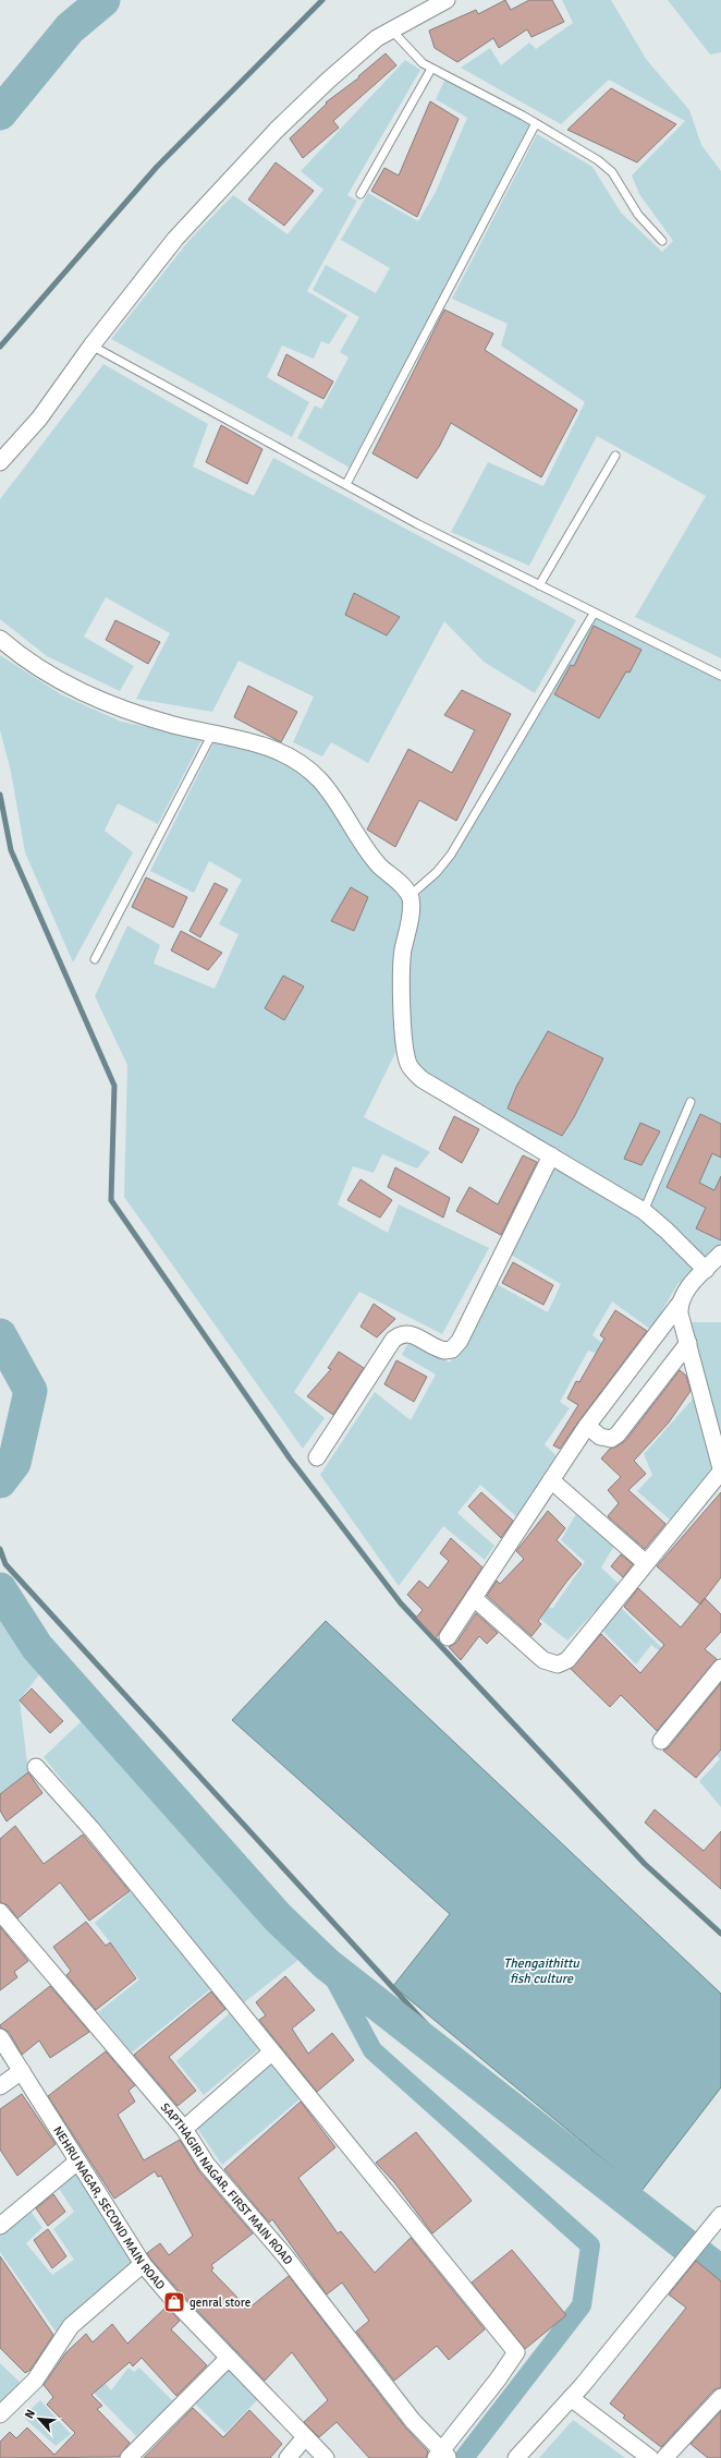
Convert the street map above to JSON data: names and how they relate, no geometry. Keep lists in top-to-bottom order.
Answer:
{
  "streets": {
    "street": ["SAPTHAGIRI NAGAR, FIRST MAIN ROAD", "NEHRU NAGAR, SECOND MAIN ROAD"]
  },
  "water": ["Thengaithittu fish culture"],
  "places": {
    "shop": ["genral store"]
  },
  "north": "top left"
}
